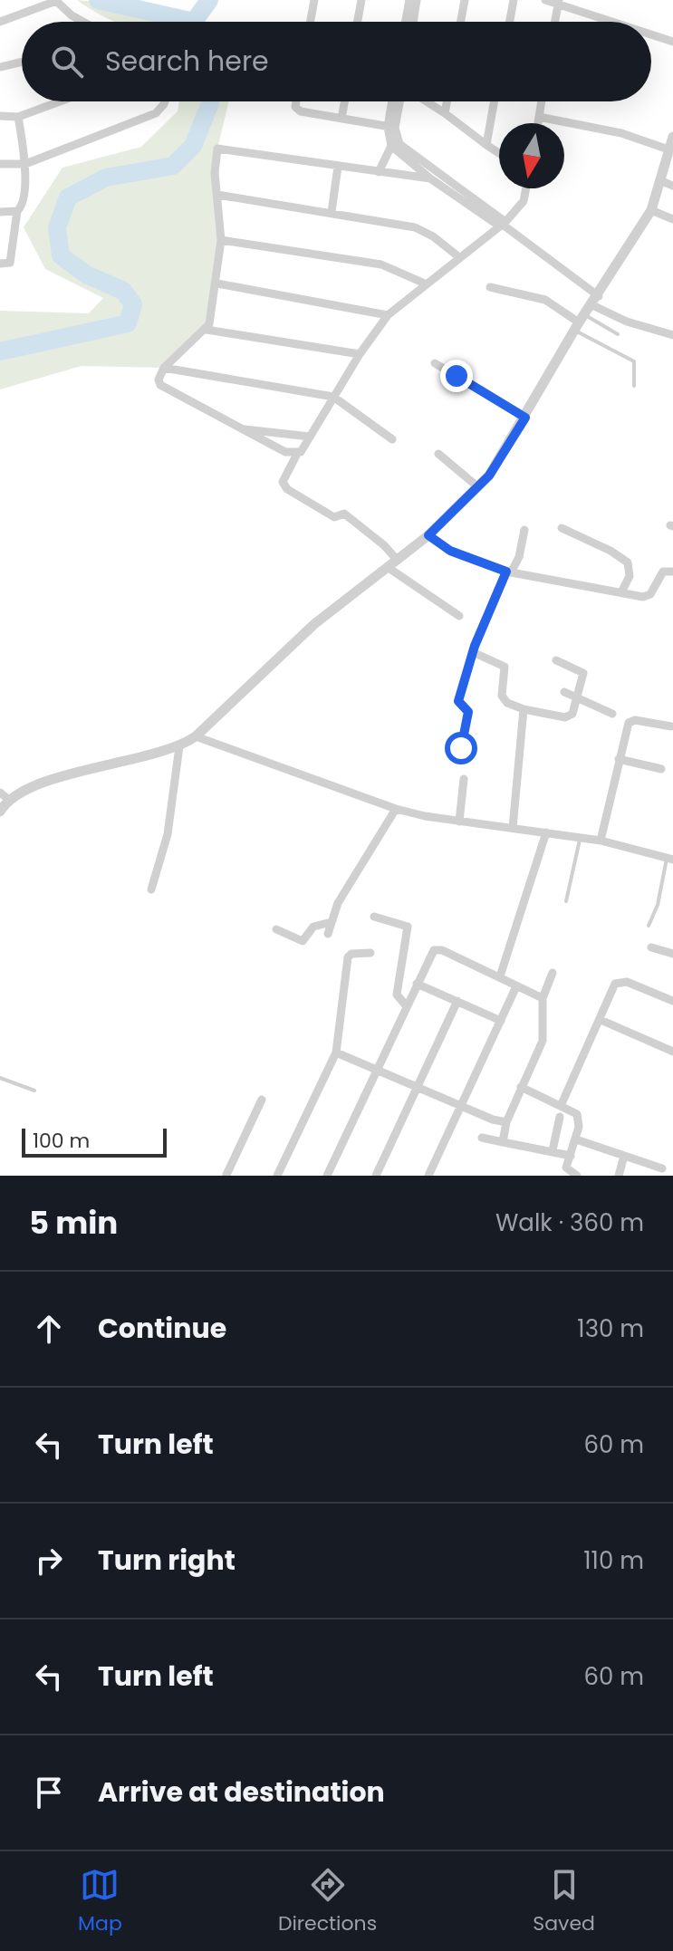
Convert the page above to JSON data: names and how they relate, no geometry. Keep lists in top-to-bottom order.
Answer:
{
  "scale_bar": "100 m",
  "north": "bottom",
  "page": {
    "search": "Search here",
    "scale": "100 m",
    "heading": ["5 min", "Walk · 360 m"],
    "list": [
      ["Continue", "130 m"],
      ["Turn left", "60 m"],
      ["Turn right", "110 m"],
      ["Turn left", "60 m"],
      "Arrive at destination"
    ],
    "nav": ["Map", "Directions", "Saved"]
  }
}
